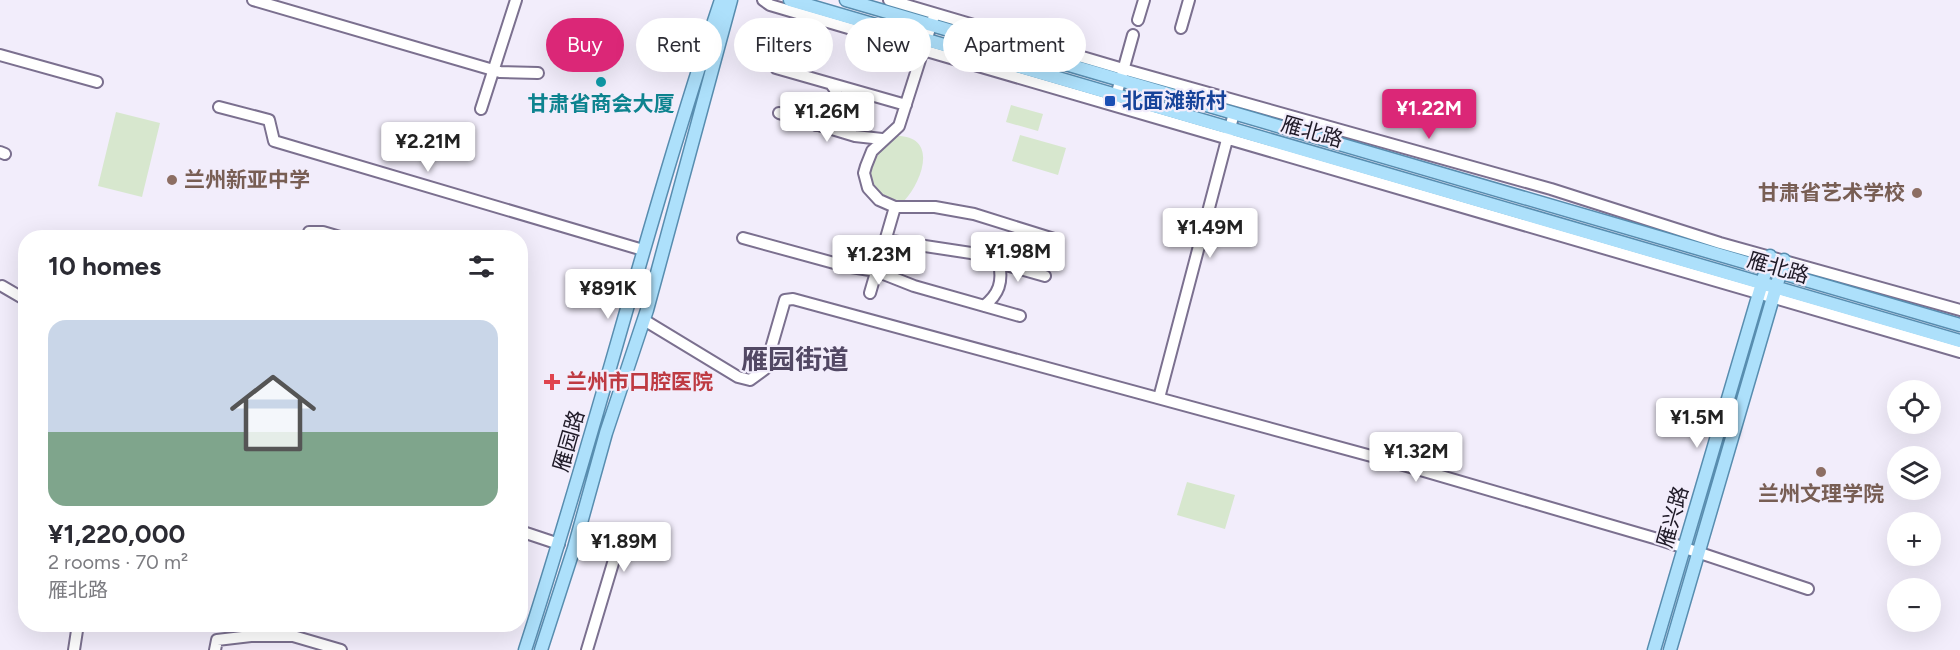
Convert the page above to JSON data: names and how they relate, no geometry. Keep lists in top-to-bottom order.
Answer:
{
  "streets": {
    "main road": ["雁北路", "雁园路", "雁兴路"]
  },
  "crossings": [
    ["雁北路", "雁兴路"]
  ],
  "districts": ["雁园街道"],
  "places": {
    "other": [
      "甘肃省商会大厦",
      "兰州新亚中学",
      "甘肃省艺术学校",
      "兰州文理学院"
    ],
    "transit": ["北面滩新村"],
    "health": ["兰州市口腔医院"]
  },
  "page": {
    "chip": [
      "Buy",
      "Rent",
      "Filters",
      "New",
      "Apartment"
    ],
    "price": [
      "¥1.22M",
      "¥1.26M",
      "¥2.21M",
      "¥1.49M",
      "¥1.98M",
      "¥1.23M",
      "¥891K",
      "¥1.5M",
      "¥1.32M",
      "¥1.89M"
    ],
    "heading": "10 homes",
    "list": [
      {
        "name": "¥1,220,000",
        "note": "2 rooms · 70 m² · 雁北路"
      }
    ],
    "map_buttons": ["+", "−"]
  }
}
